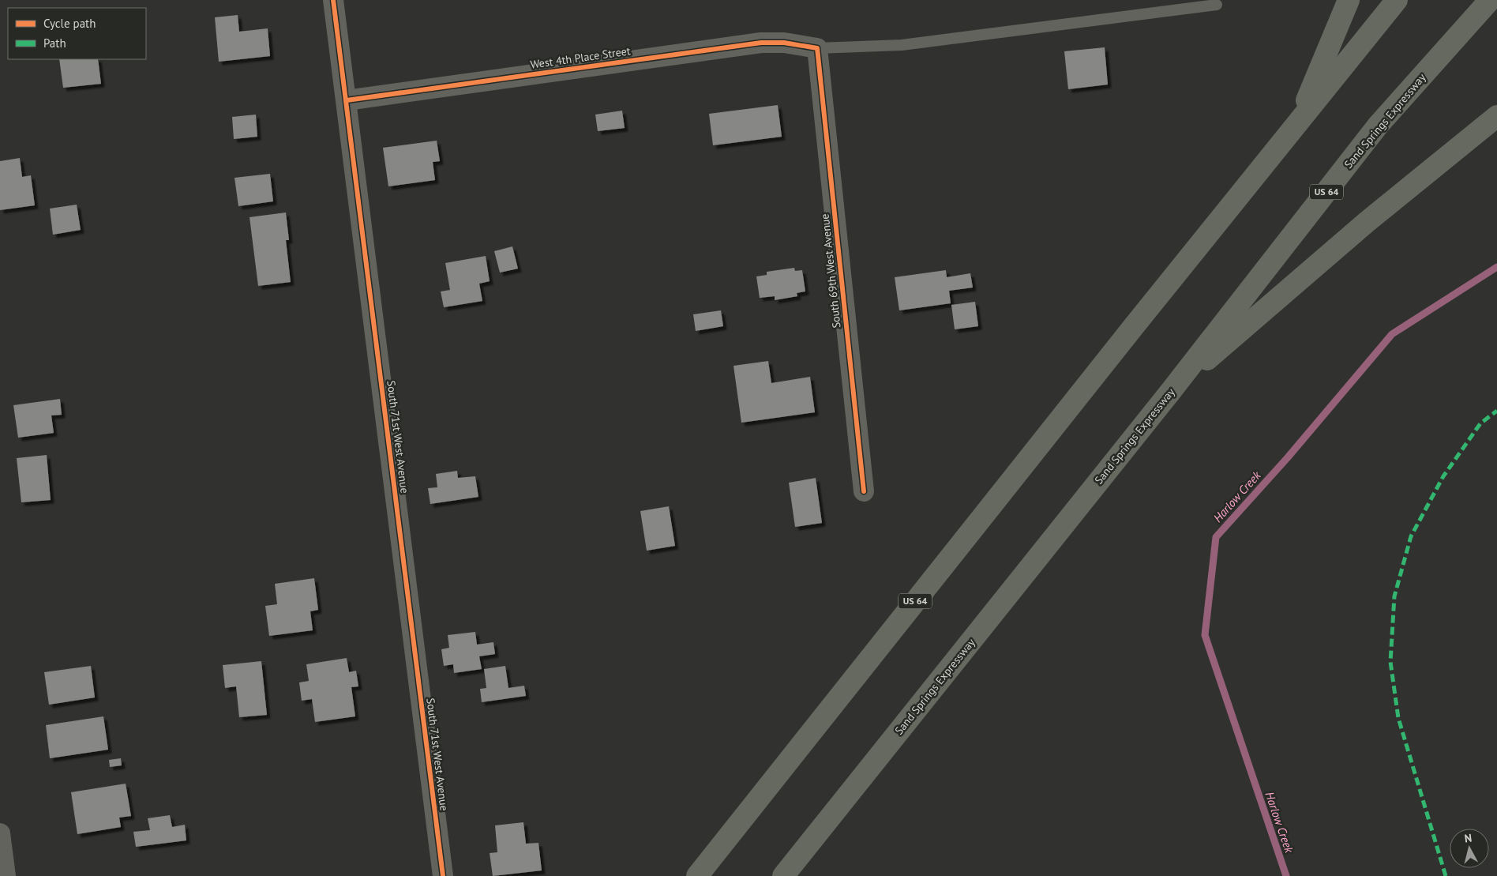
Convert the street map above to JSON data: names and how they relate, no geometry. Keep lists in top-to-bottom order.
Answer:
{
  "streets": {
    "highway": ["Sand Springs Expressway", "US 64"],
    "street": ["West 4th Place Street", "South 69th West Avenue", "South 71st West Avenue"]
  },
  "crossings": [
    ["West 4th Place Street", "South 69th West Avenue"],
    ["West 4th Place Street", "South 71st West Avenue"]
  ],
  "water": ["Harlow Creek"],
  "legend": ["Cycle path", "Path"],
  "north": "top"
}
